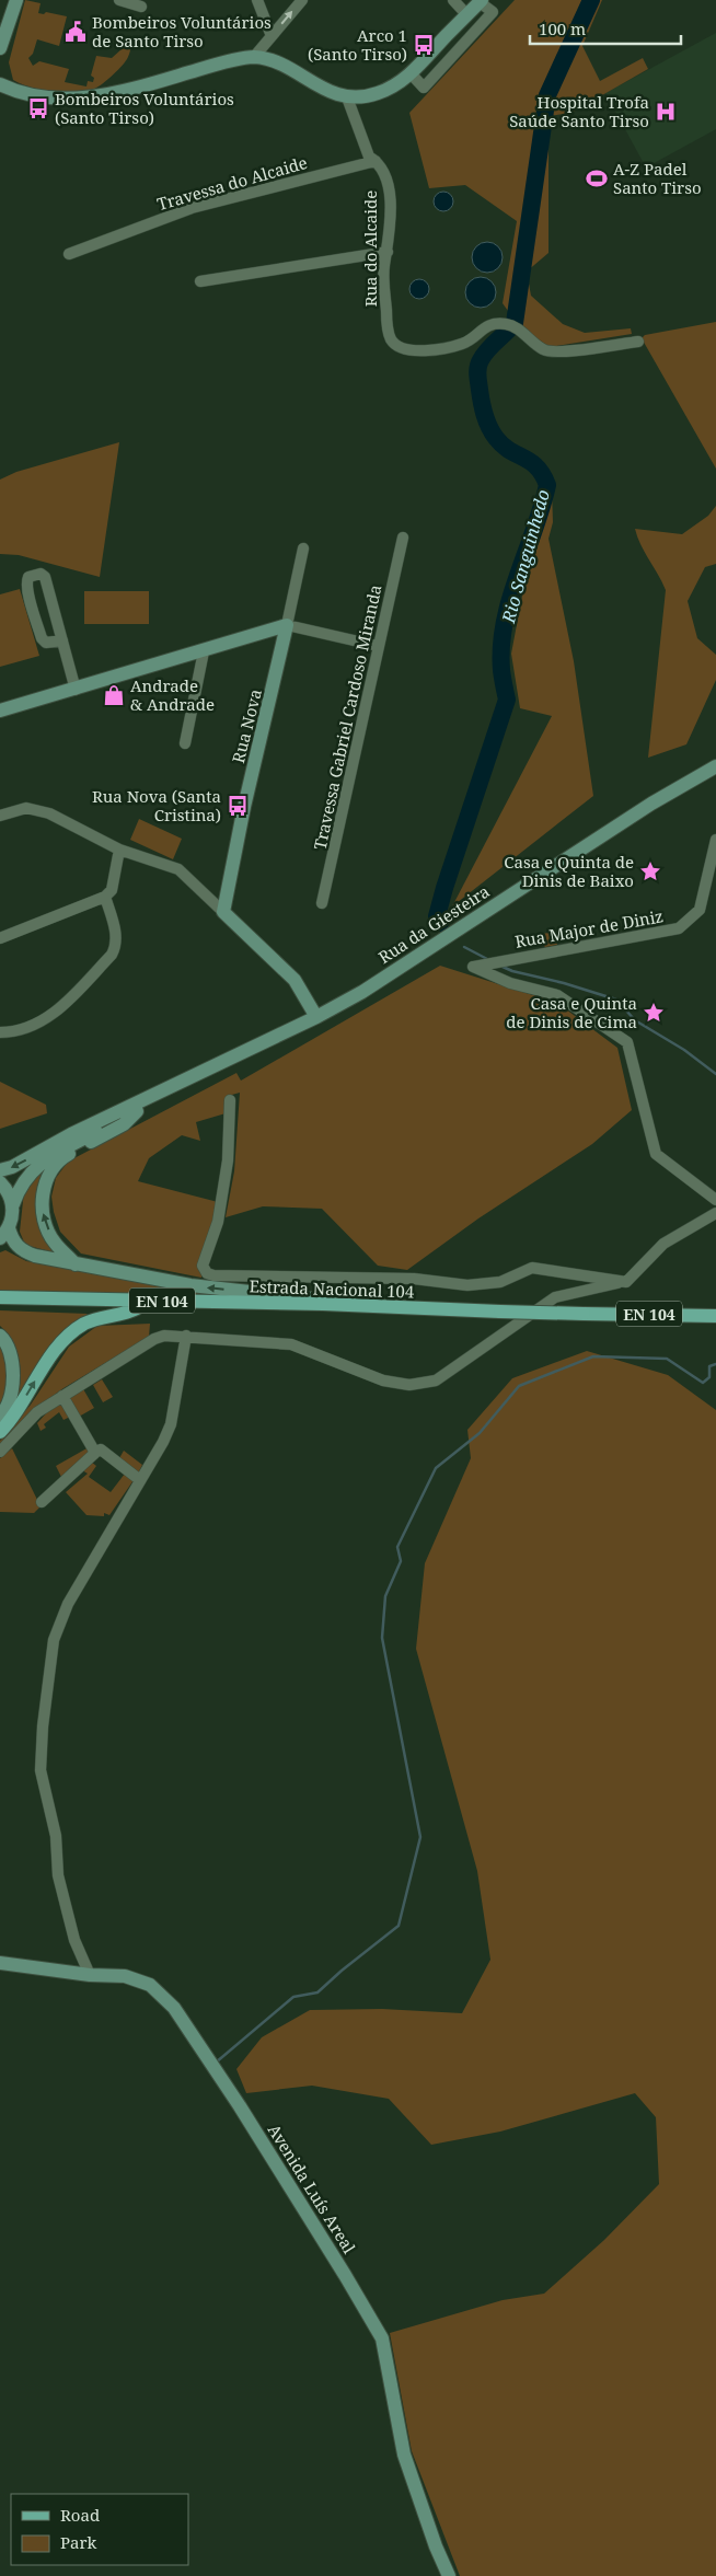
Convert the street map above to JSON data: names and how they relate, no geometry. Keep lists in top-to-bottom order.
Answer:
{
  "streets": {
    "main road": ["Estrada Nacional 104", "EN 104"],
    "street": [
      "Travessa do Alcaide",
      "Rua do Alcaide",
      "Travessa Gabriel Cardoso Miranda",
      "Rua Nova",
      "Rua da Giesteira",
      "Rua Major de Diniz",
      "Avenida Luís Areal"
    ]
  },
  "crossings": [
    ["Travessa do Alcaide", "Rua do Alcaide"],
    ["Estrada Nacional 104", "EN 104"]
  ],
  "water": ["Rio Sanguinhedo"],
  "places": {
    "public building": ["Bombeiros Voluntários de Santo Tirso"],
    "bus stop": ["Arco 1 (Santo Tirso)", "Bombeiros Voluntários (Santo Tirso)", "Rua Nova (Santa Cristina)"],
    "hospital": ["Hospital Trofa Saúde Santo Tirso"],
    "sports": ["A-Z Padel Santo Tirso"],
    "shop": ["Andrade & Andrade"],
    "place": ["Casa e Quinta de Dinis de Baixo", "Casa e Quinta de Dinis de Cima"]
  },
  "legend": ["Road", "Park"],
  "scale_bar": "100 m"
}
